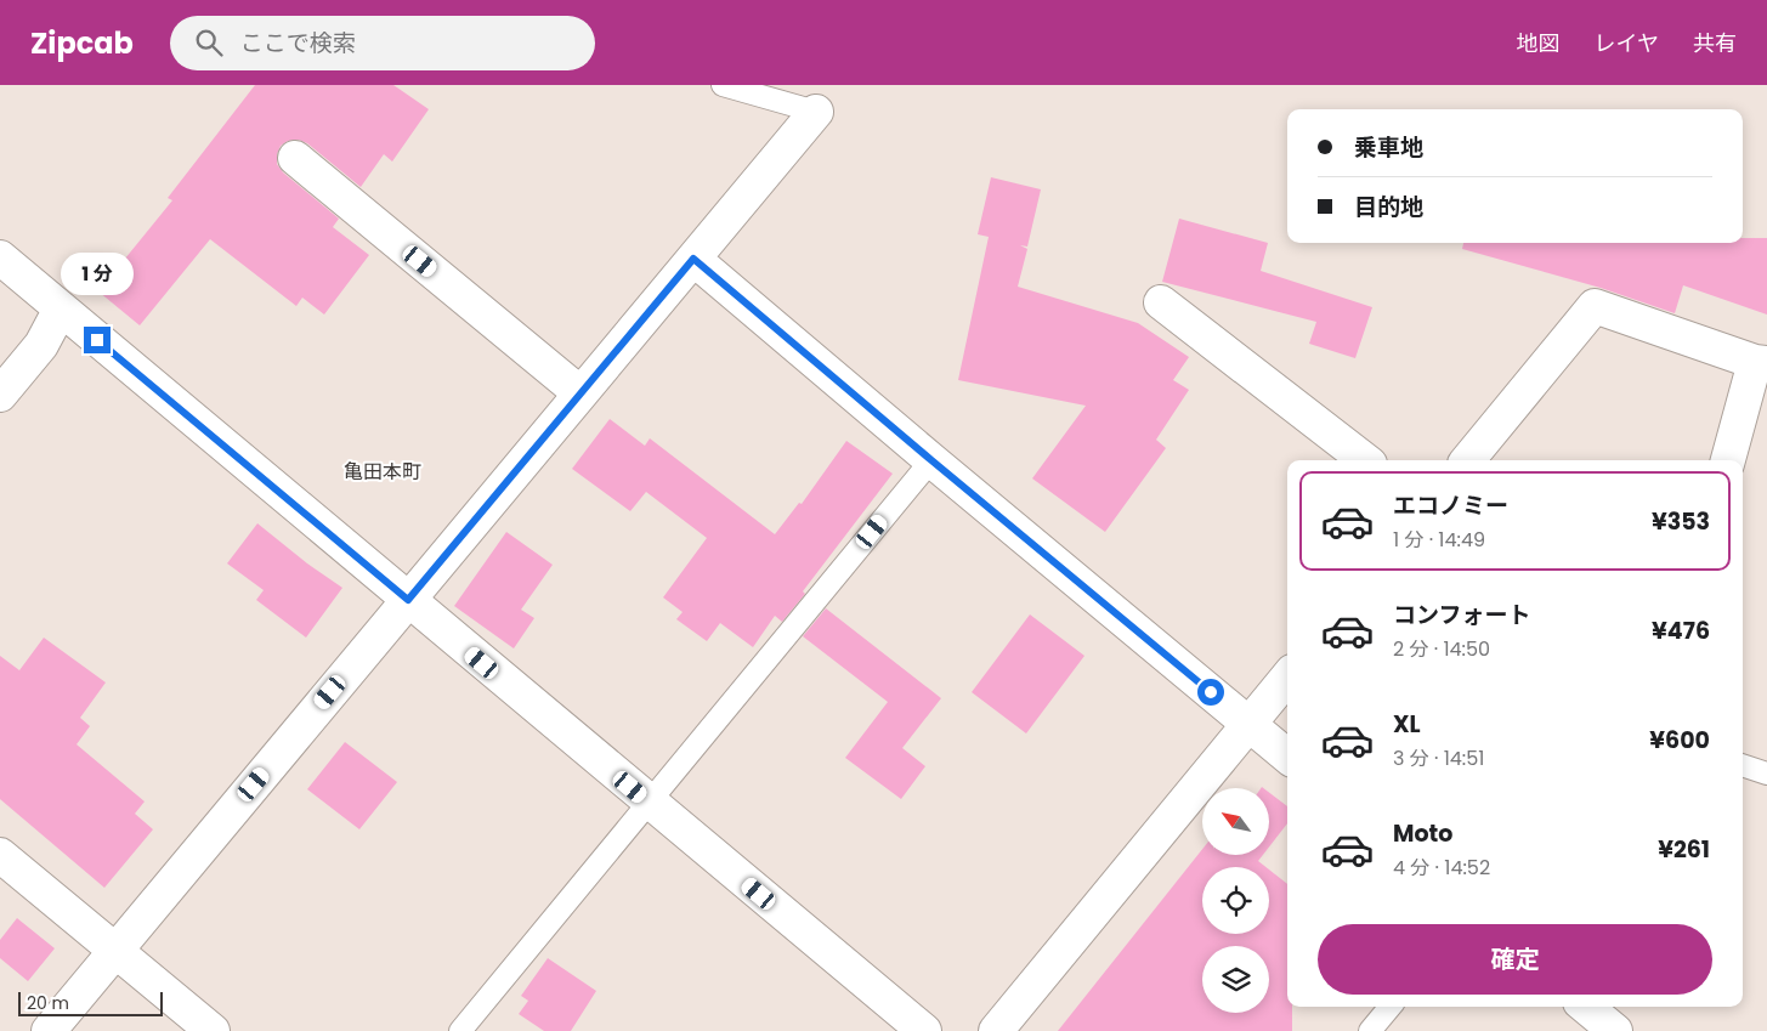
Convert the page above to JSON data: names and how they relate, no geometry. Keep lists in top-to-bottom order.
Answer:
{
  "districts": ["亀田本町"],
  "scale_bar": "20 m",
  "north": "top left",
  "page": {
    "header": "Zipcab",
    "search": "ここで検索",
    "nav": ["地図", "レイヤ", "共有"],
    "banner": ["乗車地", "目的地"],
    "bubble": "1 分",
    "list": [
      {
        "name": "エコノミー",
        "note": "1 分 · 14:49",
        "value": "¥353"
      },
      {
        "name": "コンフォート",
        "note": "2 分 · 14:50",
        "value": "¥476"
      },
      {
        "name": "XL",
        "note": "3 分 · 14:51",
        "value": "¥600"
      },
      {
        "name": "Moto",
        "note": "4 分 · 14:52",
        "value": "¥261"
      }
    ],
    "buttons": "確定",
    "scale": "20 m"
  }
}
